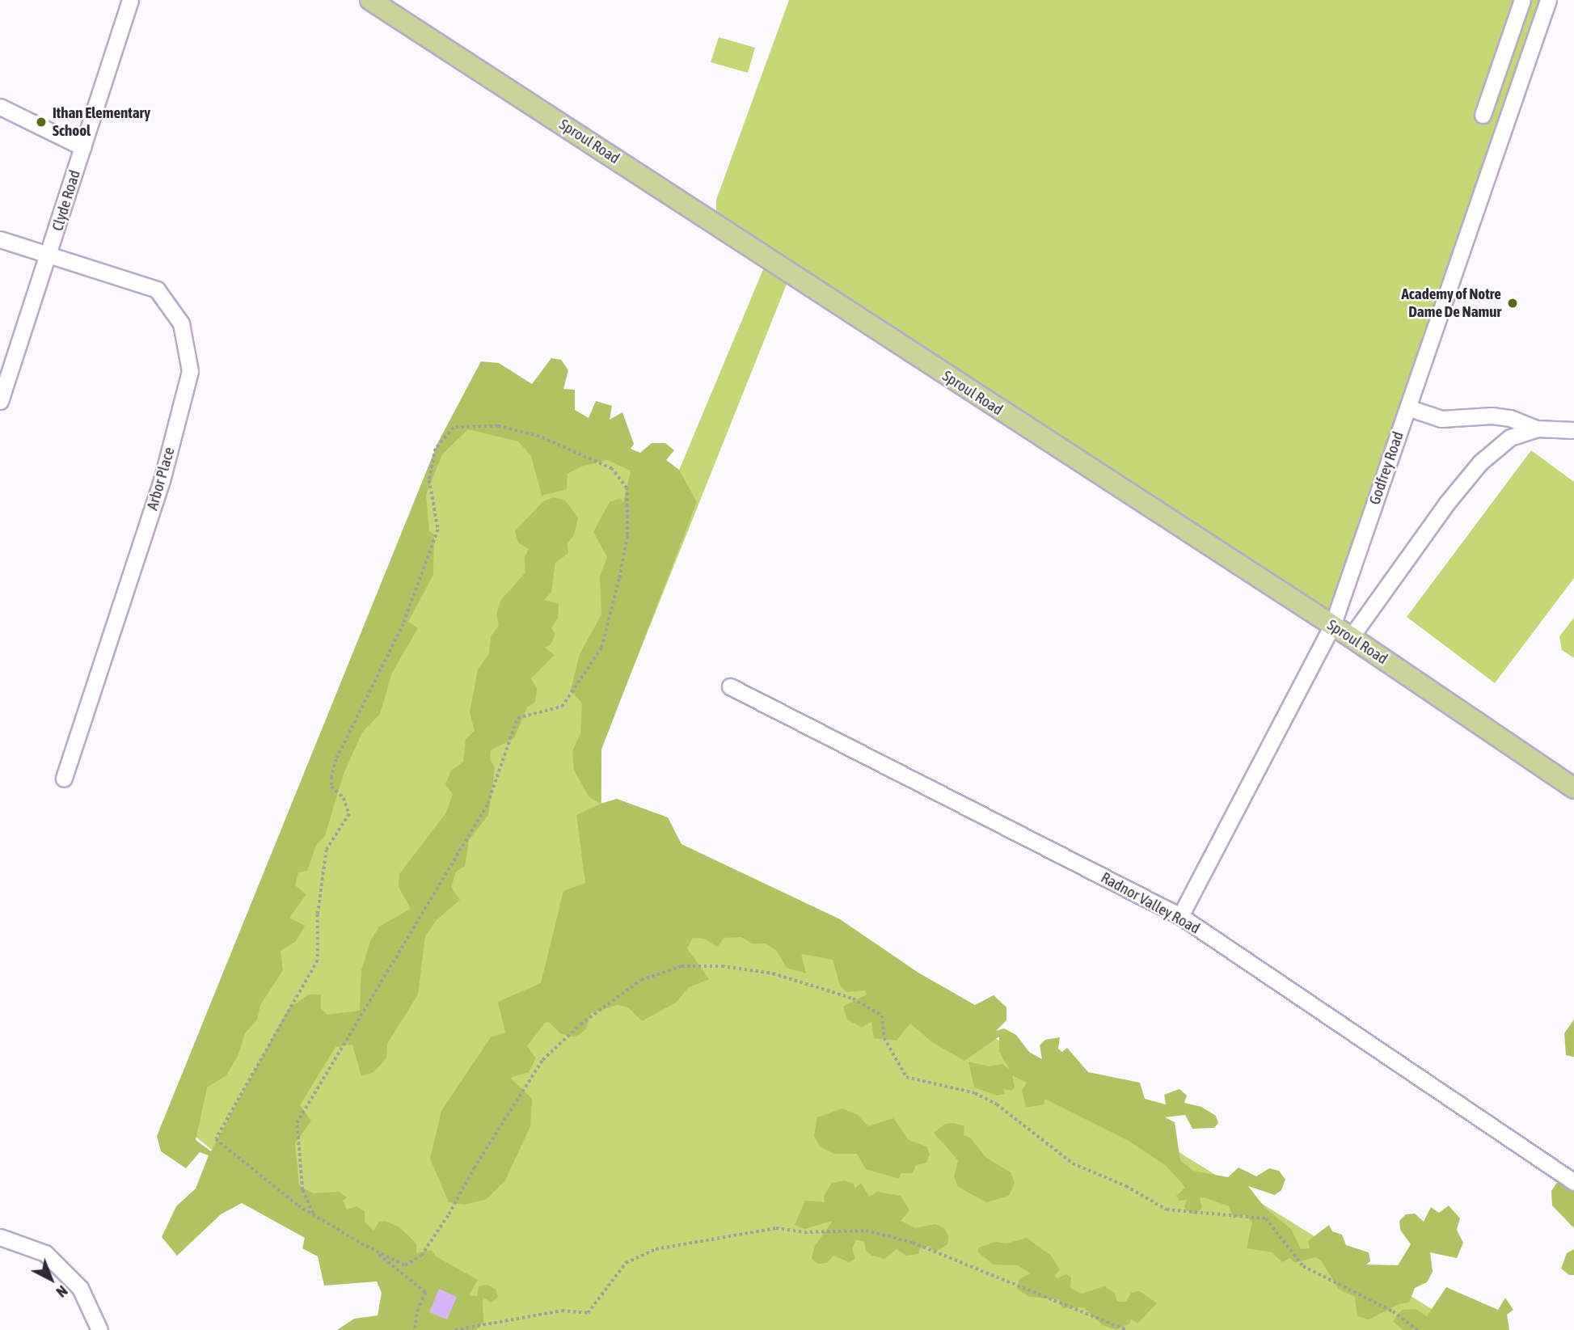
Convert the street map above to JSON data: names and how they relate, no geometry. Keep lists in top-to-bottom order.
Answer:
{
  "streets": {
    "main road": ["Sproul Road"],
    "street": [
      "Clyde Road",
      "Godfrey Road",
      "Arbor Place",
      "Radnor Valley Road"
    ]
  },
  "crossings": [
    ["Sproul Road", "Godfrey Road"],
    ["Clyde Road", "Arbor Place"],
    ["Godfrey Road", "Radnor Valley Road"]
  ],
  "places": ["Ithan Elementary School", "Academy of Notre Dame De Namur"],
  "north": "bottom right"
}
